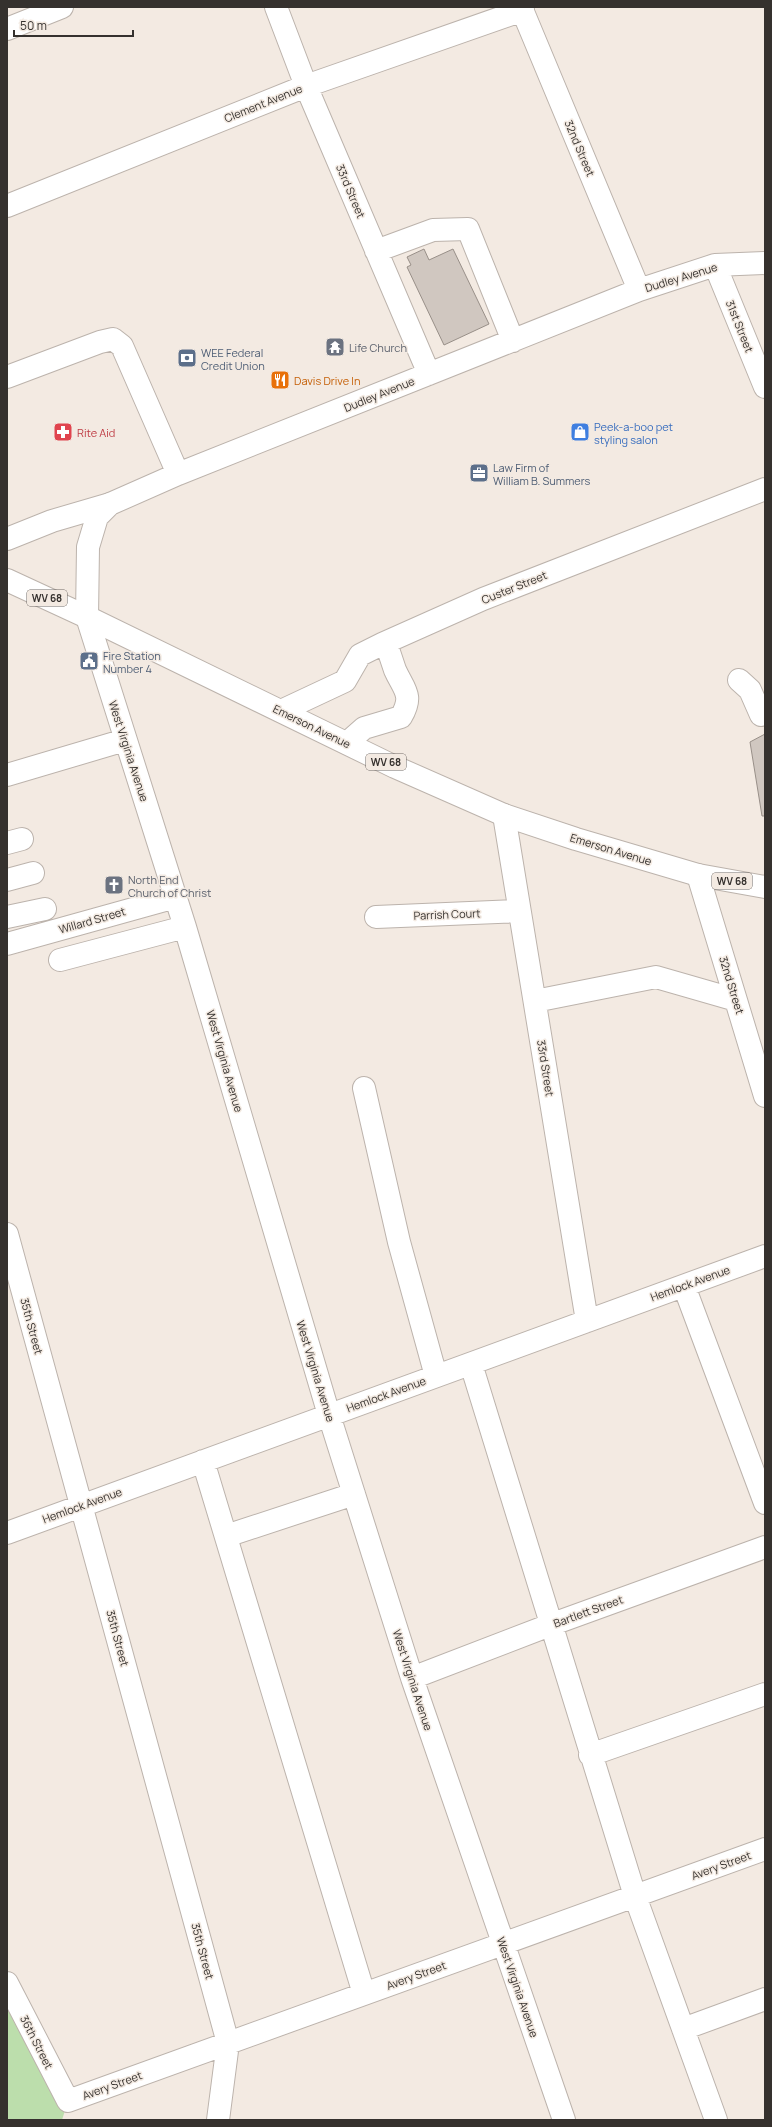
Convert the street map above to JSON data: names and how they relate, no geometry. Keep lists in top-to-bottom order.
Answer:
{
  "streets": {
    "street": [
      "Clement Avenue",
      "32nd Street",
      "33rd Street",
      "Dudley Avenue",
      "31st Street",
      "Custer Street",
      "WV 68",
      "Emerson Avenue",
      "West Virginia Avenue",
      "Parrish Court",
      "Willard Street",
      "Hemlock Avenue",
      "35th Street",
      "Bartlett Street",
      "Avery Street",
      "36th Street"
    ]
  },
  "crossings": [
    ["Clement Avenue", "32nd Street"],
    ["Clement Avenue", "33rd Street"],
    ["32nd Street", "Dudley Avenue"],
    ["32nd Street", "Emerson Avenue"],
    ["33rd Street", "Dudley Avenue"],
    ["33rd Street", "Emerson Avenue"],
    ["33rd Street", "Parrish Court"],
    ["33rd Street", "Hemlock Avenue"],
    ["Dudley Avenue", "31st Street"],
    ["Dudley Avenue", "Emerson Avenue"],
    ["Dudley Avenue", "West Virginia Avenue"],
    ["Custer Street", "Emerson Avenue"],
    ["Emerson Avenue", "West Virginia Avenue"],
    ["West Virginia Avenue", "Willard Street"],
    ["West Virginia Avenue", "Hemlock Avenue"],
    ["West Virginia Avenue", "Bartlett Street"],
    ["West Virginia Avenue", "Avery Street"],
    ["Hemlock Avenue", "35th Street"],
    ["35th Street", "Avery Street"],
    ["Avery Street", "36th Street"]
  ],
  "places": {
    "temple": ["Life Church"],
    "bank": ["WEE Federal Credit Union"],
    "restaurant": ["Davis Drive In"],
    "pharmacy": ["Rite Aid"],
    "shop": ["Peek-a-boo pet styling salon"],
    "office": ["Law Firm of William B. Summers"],
    "public building": ["Fire Station Number 4"],
    "church": ["North End Church of Christ"]
  },
  "scale_bar": "50 m"
}
